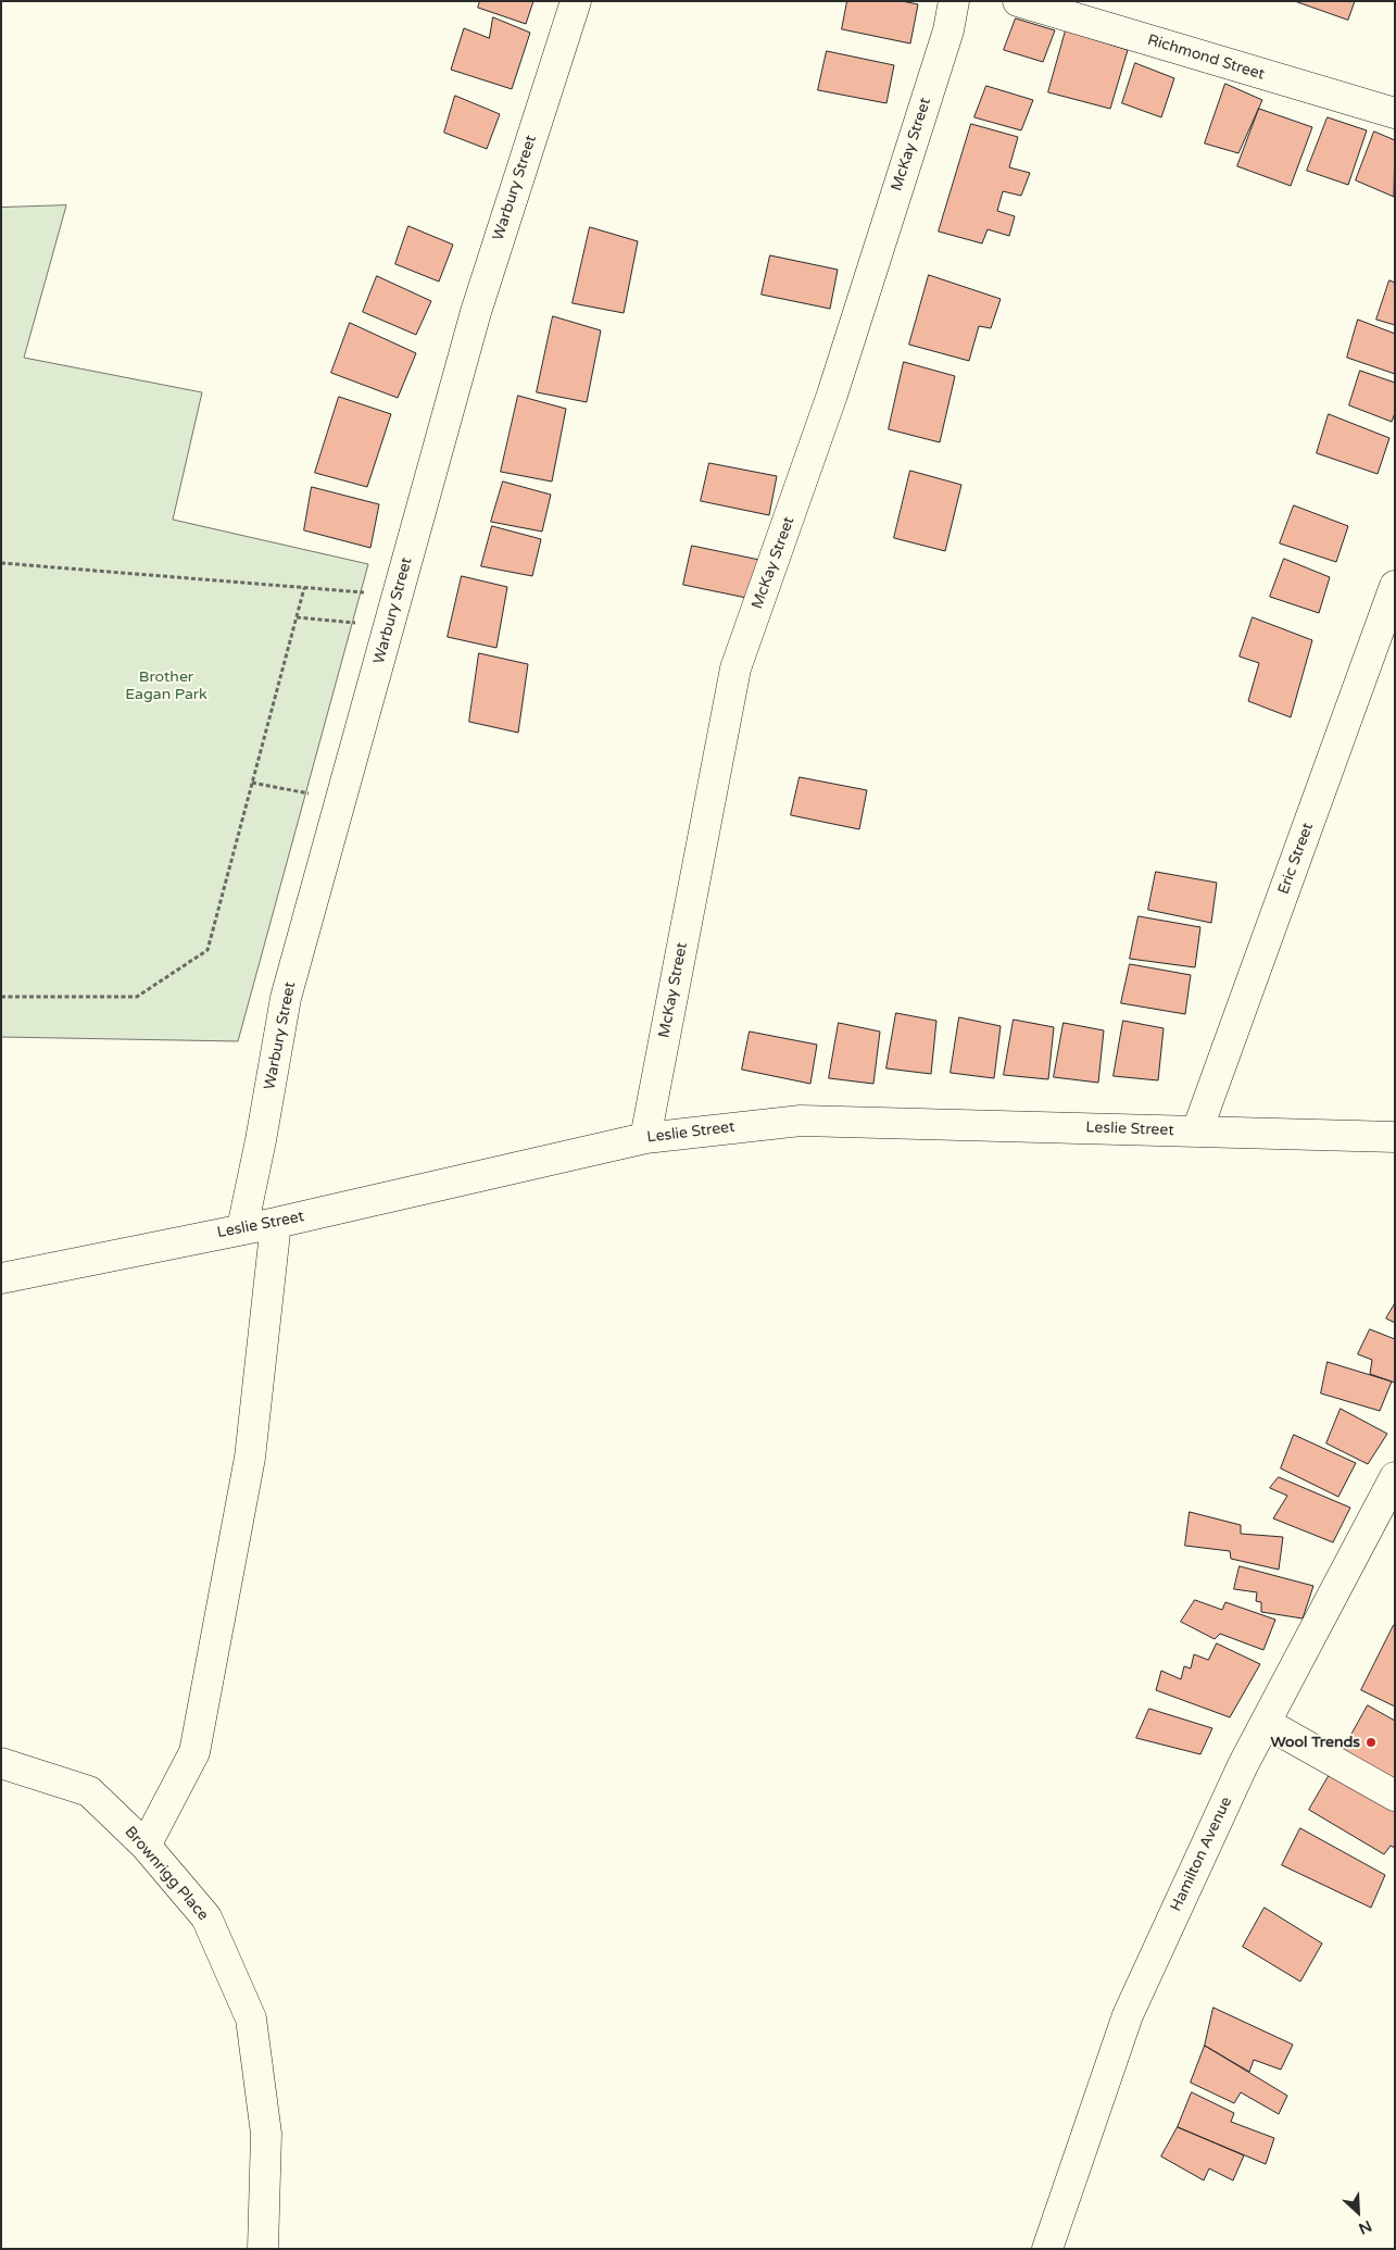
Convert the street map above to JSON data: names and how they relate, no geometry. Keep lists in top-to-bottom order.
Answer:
{
  "streets": {
    "street": [
      "Richmond Street",
      "McKay Street",
      "Warbury Street",
      "Eric Street",
      "Leslie Street",
      "Hamilton Avenue",
      "Brownrigg Place"
    ]
  },
  "crossings": [
    ["McKay Street", "Leslie Street"],
    ["Warbury Street", "Leslie Street"],
    ["Eric Street", "Leslie Street"]
  ],
  "parks": ["Brother Eagan Park"],
  "places": ["Wool Trends"],
  "north": "bottom right"
}
